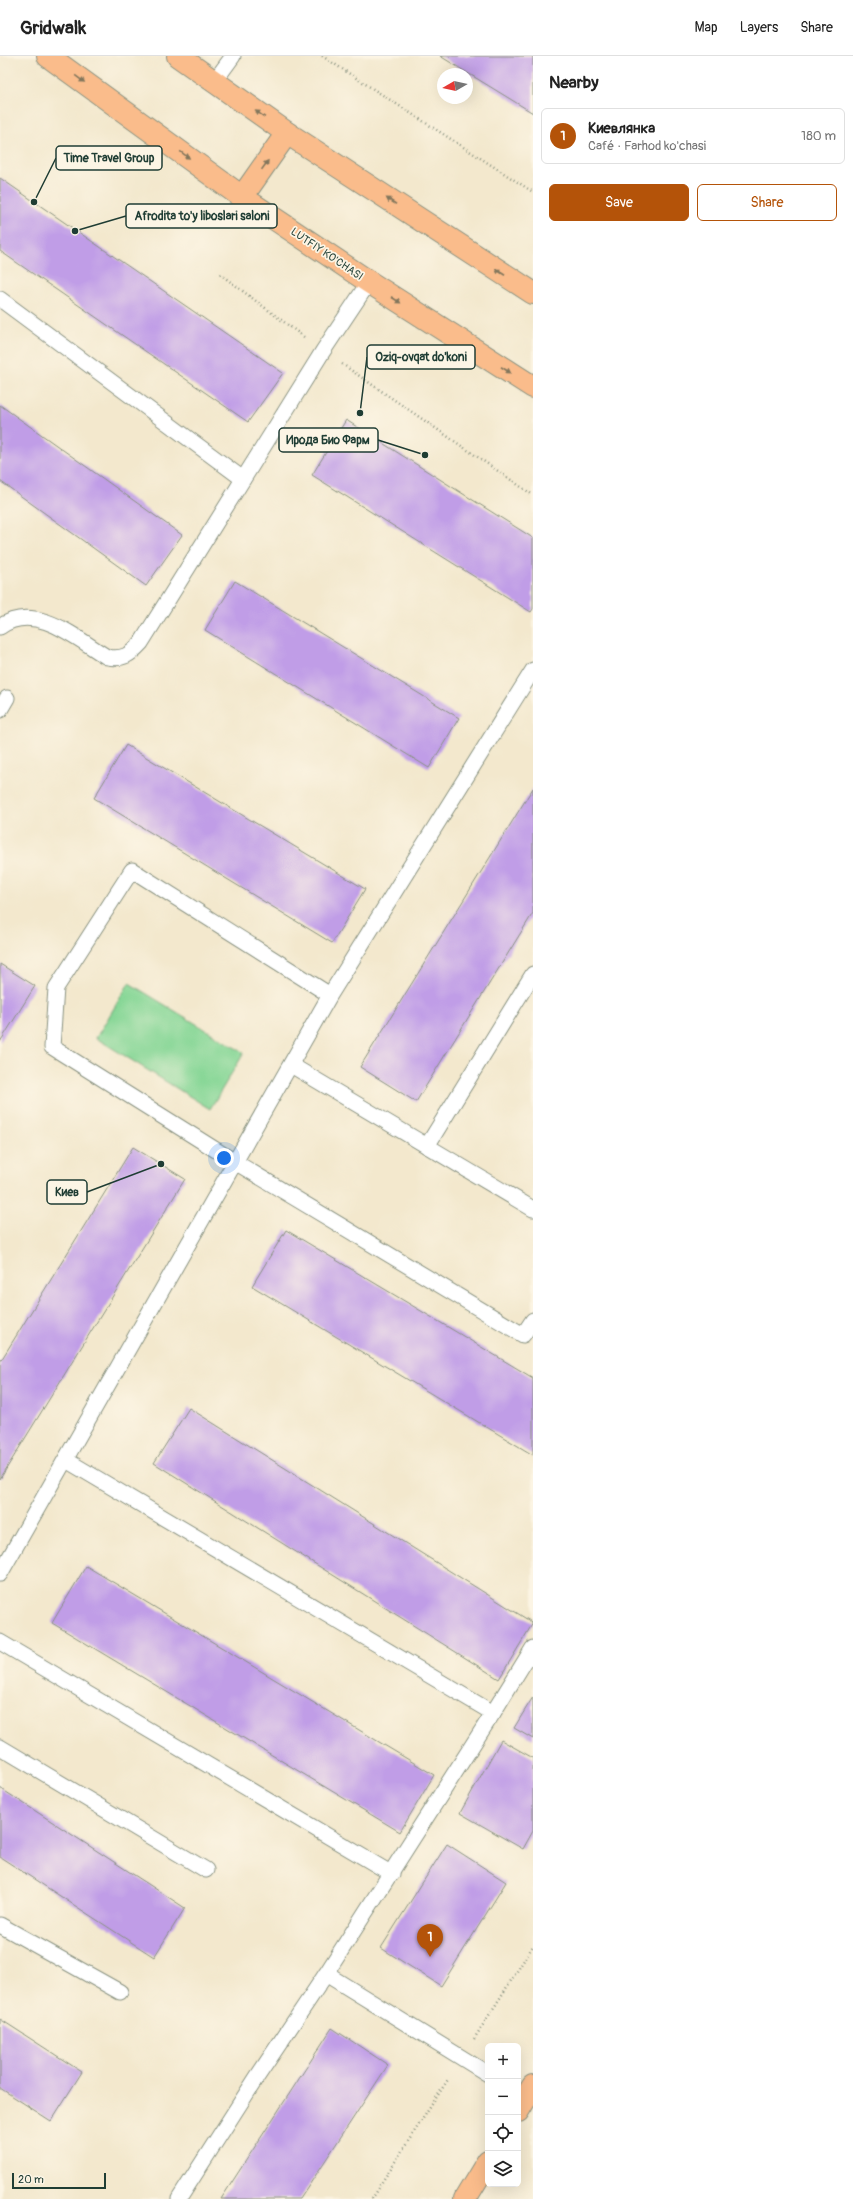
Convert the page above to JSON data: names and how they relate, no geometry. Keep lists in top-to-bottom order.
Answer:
{
  "streets": {
    "main road": ["LUTFIY KO'CHASI"]
  },
  "places": [
    "Time Travel Group",
    "Afrodita to'y liboslari saloni",
    "Oziq-ovqat do'koni",
    "Ирода Био Фарм",
    "Киев"
  ],
  "scale_bar": "20 m",
  "north": "left",
  "page": {
    "header": "Gridwalk",
    "nav": ["Map", "Layers", "Share"],
    "heading": "Nearby",
    "list": [
      {
        "mark": "1",
        "name": "Киевлянка",
        "note": "Café · Farhod ko'chasi",
        "value": "180 m"
      }
    ],
    "buttons": ["Save", "Share"],
    "pins": "1",
    "map_buttons": ["+", "−"],
    "scale": "20 m"
  }
}
